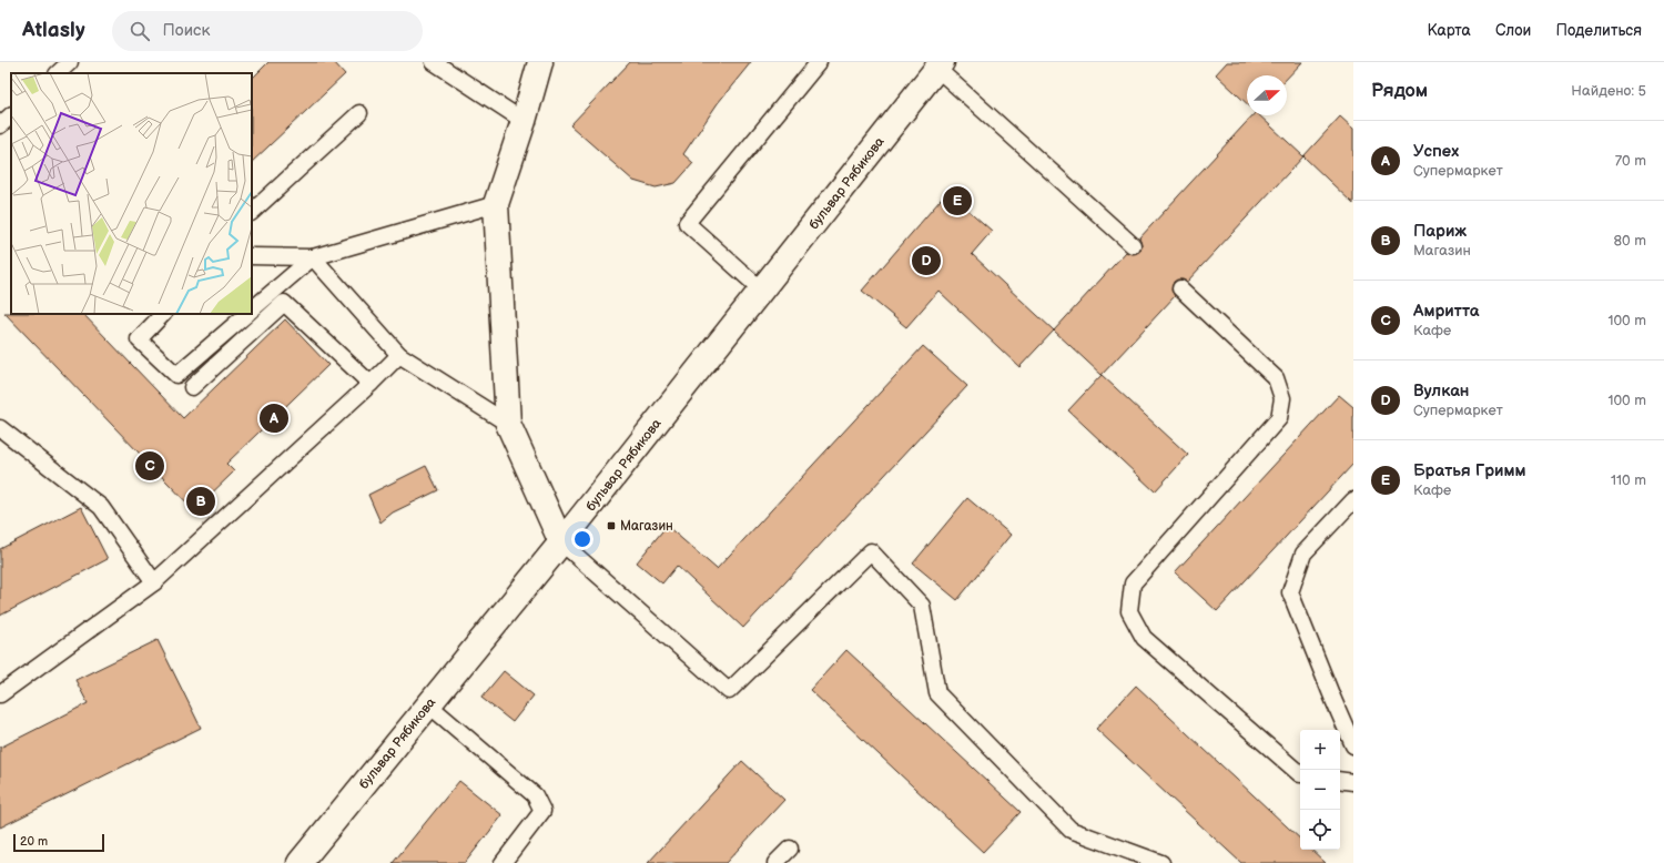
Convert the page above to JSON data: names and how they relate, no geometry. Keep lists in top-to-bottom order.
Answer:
{
  "streets": {
    "street": ["бульвар Рябикова"]
  },
  "places": {
    "transit": ["Магазин"]
  },
  "scale_bar": "20 m",
  "north": "right",
  "page": {
    "header": "Atlasly",
    "search": "Поиск",
    "nav": ["Карта", "Слои", "Поделиться"],
    "heading": ["Рядом", "Найдено: 5"],
    "list": [
      {
        "mark": "A",
        "name": "Успех",
        "note": "Супермаркет",
        "value": "70 m"
      },
      {
        "mark": "B",
        "name": "Париж",
        "note": "Магазин",
        "value": "80 m"
      },
      {
        "mark": "C",
        "name": "Амритта",
        "note": "Кафе",
        "value": "100 m"
      },
      {
        "mark": "D",
        "name": "Вулкан",
        "note": "Супермаркет",
        "value": "100 m"
      },
      {
        "mark": "E",
        "name": "Братья Гримм",
        "note": "Кафе",
        "value": "110 m"
      }
    ],
    "pins": [
      "E",
      "D",
      "A",
      "C",
      "B"
    ],
    "map_buttons": ["+", "−"],
    "scale": "20 m"
  }
}
